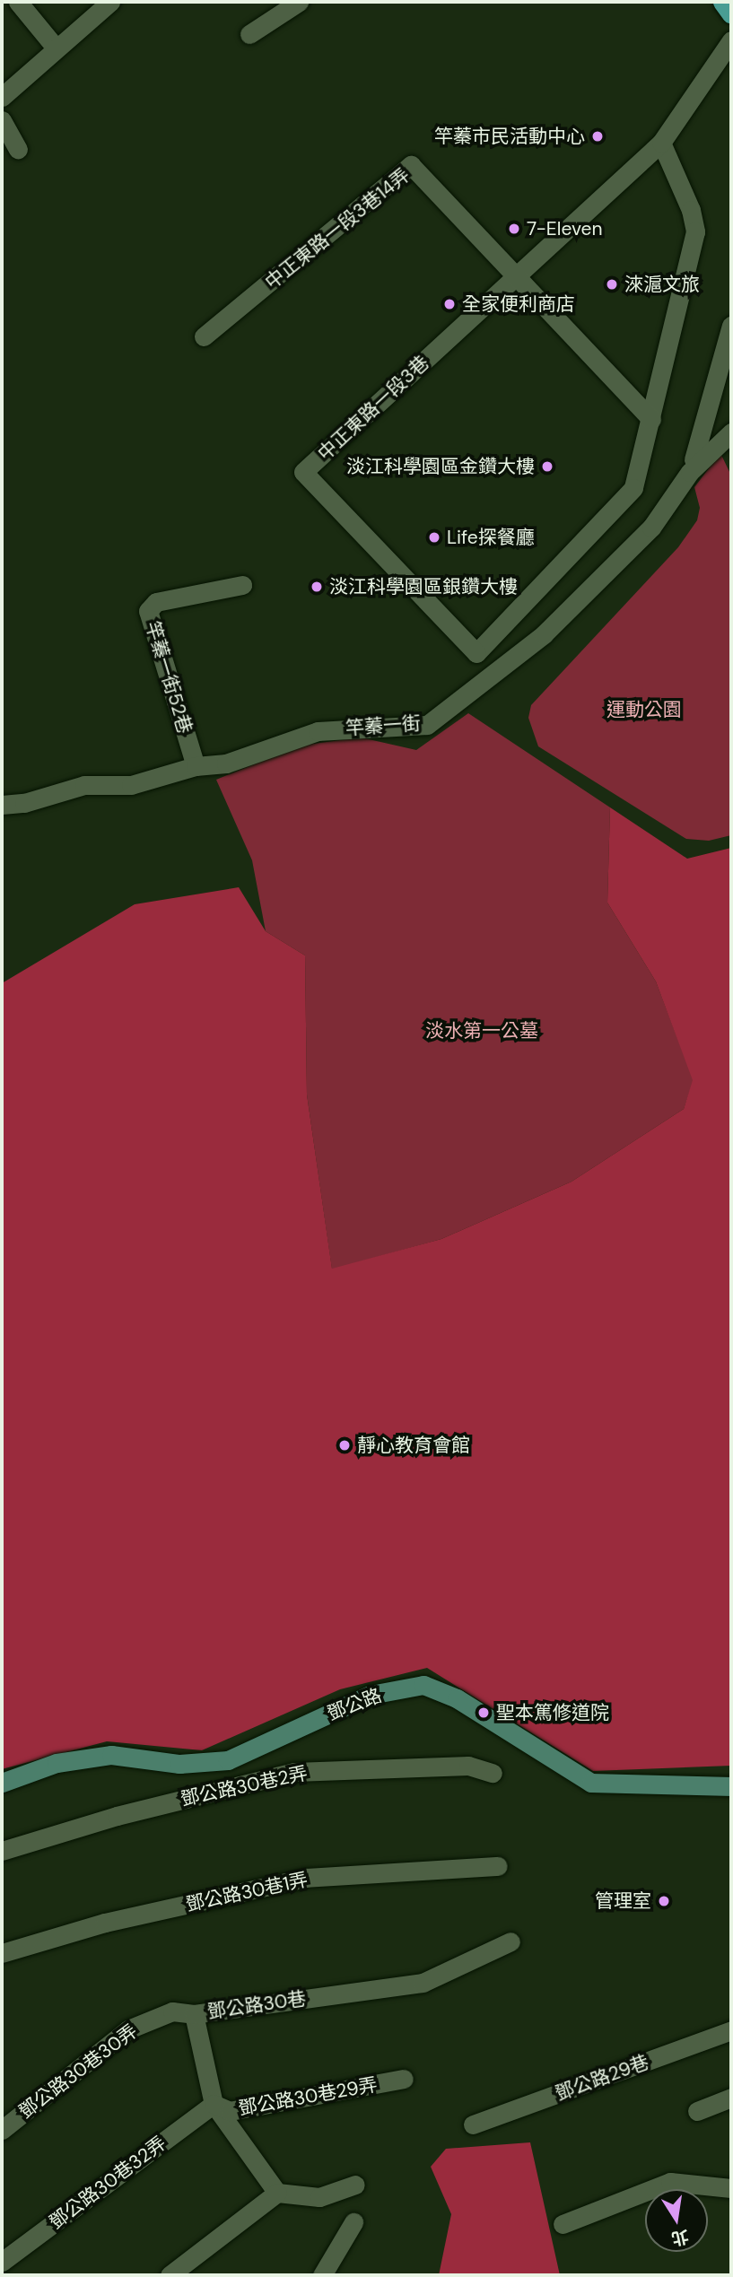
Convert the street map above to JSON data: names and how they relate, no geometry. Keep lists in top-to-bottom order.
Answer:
{
  "streets": {
    "street": [
      "中正東路一段3巷14弄",
      "中正東路一段3巷",
      "竿蓁一街52巷",
      "竿蓁一街",
      "鄧公路",
      "鄧公路30巷2弄",
      "鄧公路30巷1弄",
      "鄧公路30巷",
      "鄧公路30巷30弄",
      "鄧公路29巷",
      "鄧公路30巷29弄",
      "鄧公路30巷32弄"
    ]
  },
  "crossings": [
    ["中正東路一段3巷14弄", "中正東路一段3巷"],
    ["竿蓁一街52巷", "竿蓁一街"],
    ["鄧公路30巷", "鄧公路30巷30弄"],
    ["鄧公路30巷", "鄧公路30巷29弄"],
    ["鄧公路30巷", "鄧公路30巷32弄"],
    ["鄧公路30巷29弄", "鄧公路30巷32弄"]
  ],
  "parks": ["運動公園", "淡水第一公墓"],
  "places": [
    "竿蓁市民活動中心",
    "7-Eleven",
    "淶滬文旅",
    "全家便利商店",
    "淡江科學園區金鑽大樓",
    "Life探餐廳",
    "淡江科學園區銀鑽大樓",
    "靜心教育會館",
    "聖本篤修道院",
    "管理室"
  ],
  "north": "bottom"
}
